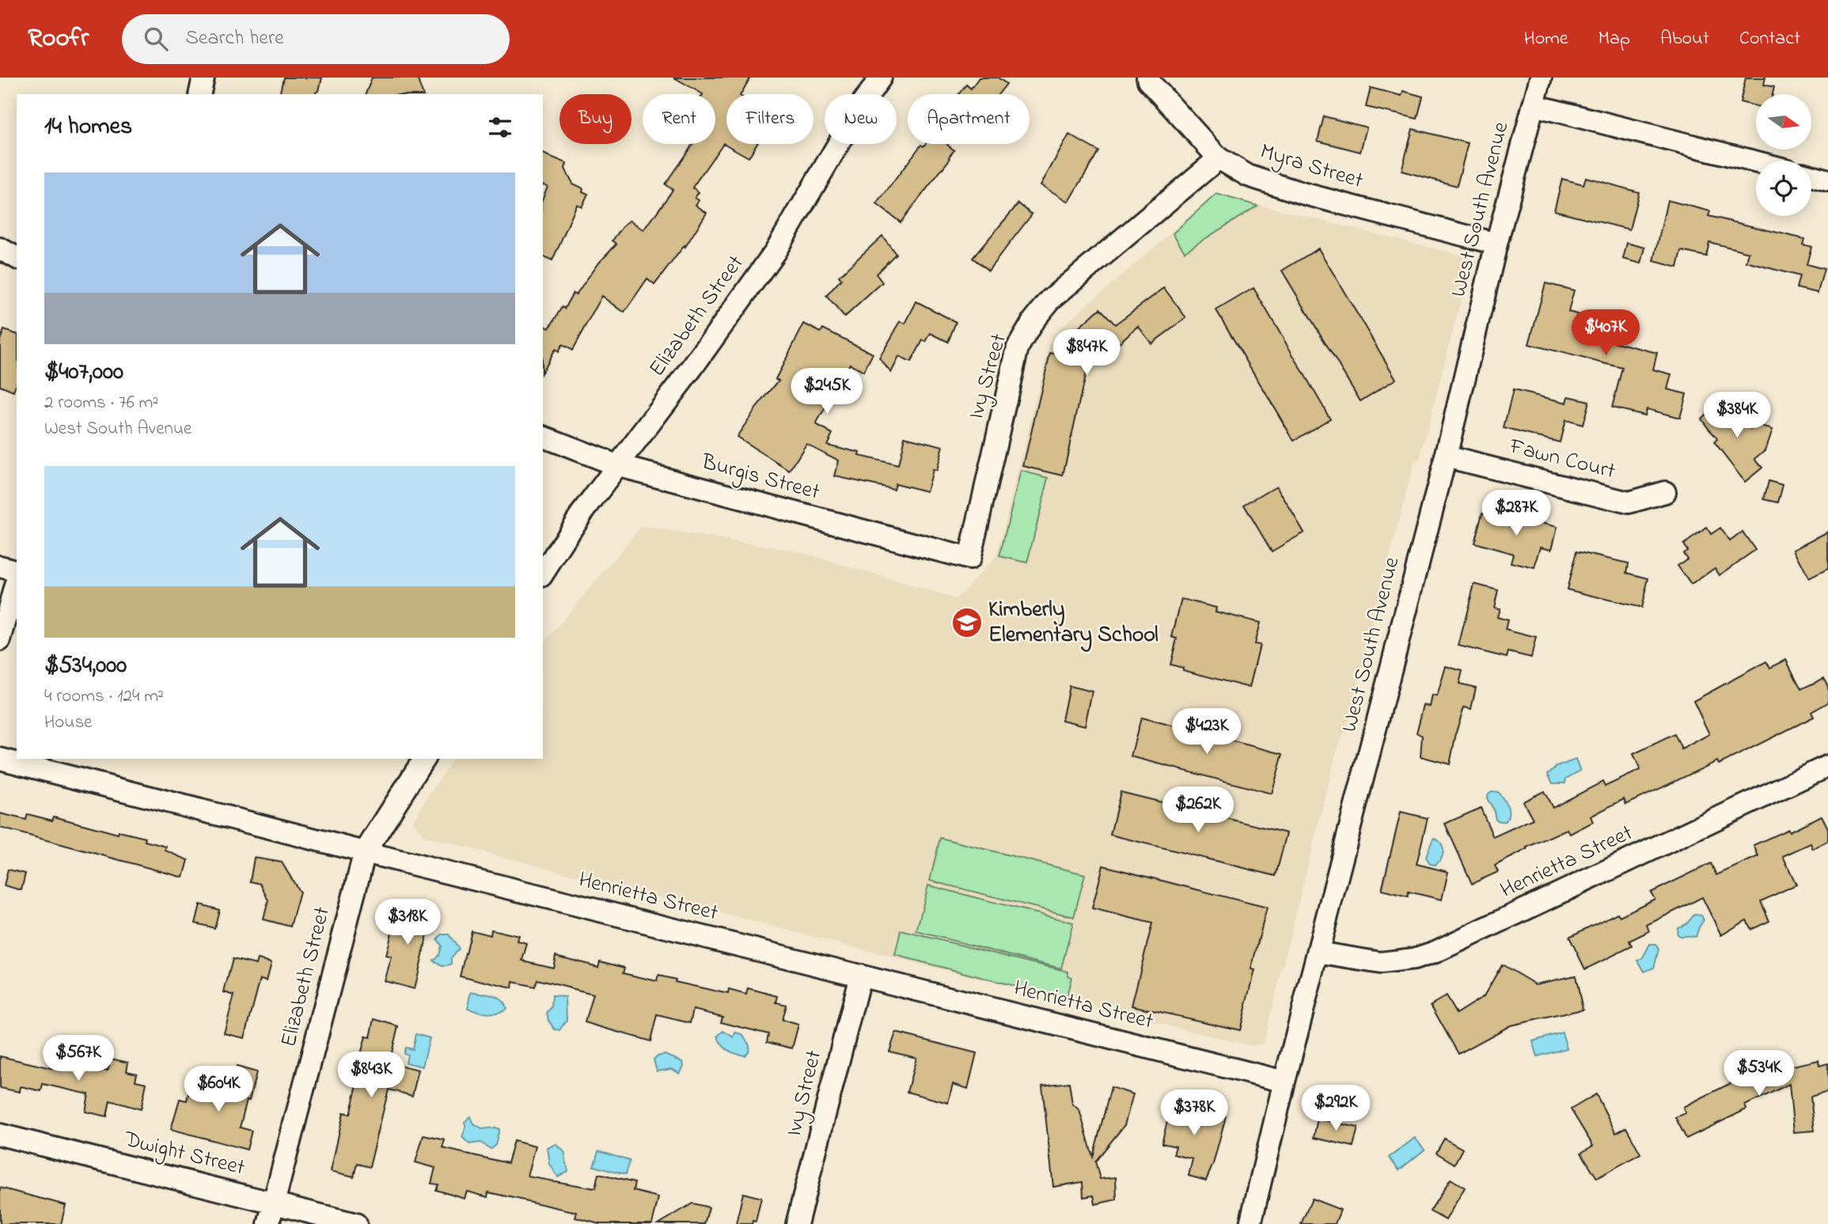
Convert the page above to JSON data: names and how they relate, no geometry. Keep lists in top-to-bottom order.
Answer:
{
  "streets": {
    "street": [
      "Myra Street",
      "West South Avenue",
      "Elizabeth Street",
      "Ivy Street",
      "Fawn Court",
      "Burgis Street",
      "Henrietta Street",
      "Dwight Street"
    ]
  },
  "crossings": [
    ["Myra Street", "West South Avenue"],
    ["Myra Street", "Ivy Street"],
    ["West South Avenue", "Fawn Court"],
    ["West South Avenue", "Henrietta Street"],
    ["Elizabeth Street", "Burgis Street"],
    ["Elizabeth Street", "Henrietta Street"],
    ["Elizabeth Street", "Dwight Street"],
    ["Ivy Street", "Burgis Street"],
    ["Ivy Street", "Henrietta Street"]
  ],
  "places": {
    "school or university": ["Kimberly Elementary School"]
  },
  "north": "right",
  "page": {
    "header": "Roofr",
    "search": "Search here",
    "nav": [
      "Home",
      "Map",
      "About",
      "Contact"
    ],
    "chip": [
      "Buy",
      "Rent",
      "Filters",
      "New",
      "Apartment"
    ],
    "heading": "14 homes",
    "list": [
      {
        "name": "$407,000",
        "note": "2 rooms · 76 m² · West South Avenue"
      },
      {
        "name": "$534,000",
        "note": "4 rooms · 124 m² · House"
      }
    ],
    "price": [
      "$407K",
      "$847K",
      "$245K",
      "$384K",
      "$287K",
      "$423K",
      "$262K",
      "$318K",
      "$567K",
      "$534K",
      "$843K",
      "$604K",
      "$292K",
      "$378K"
    ]
  }
}
